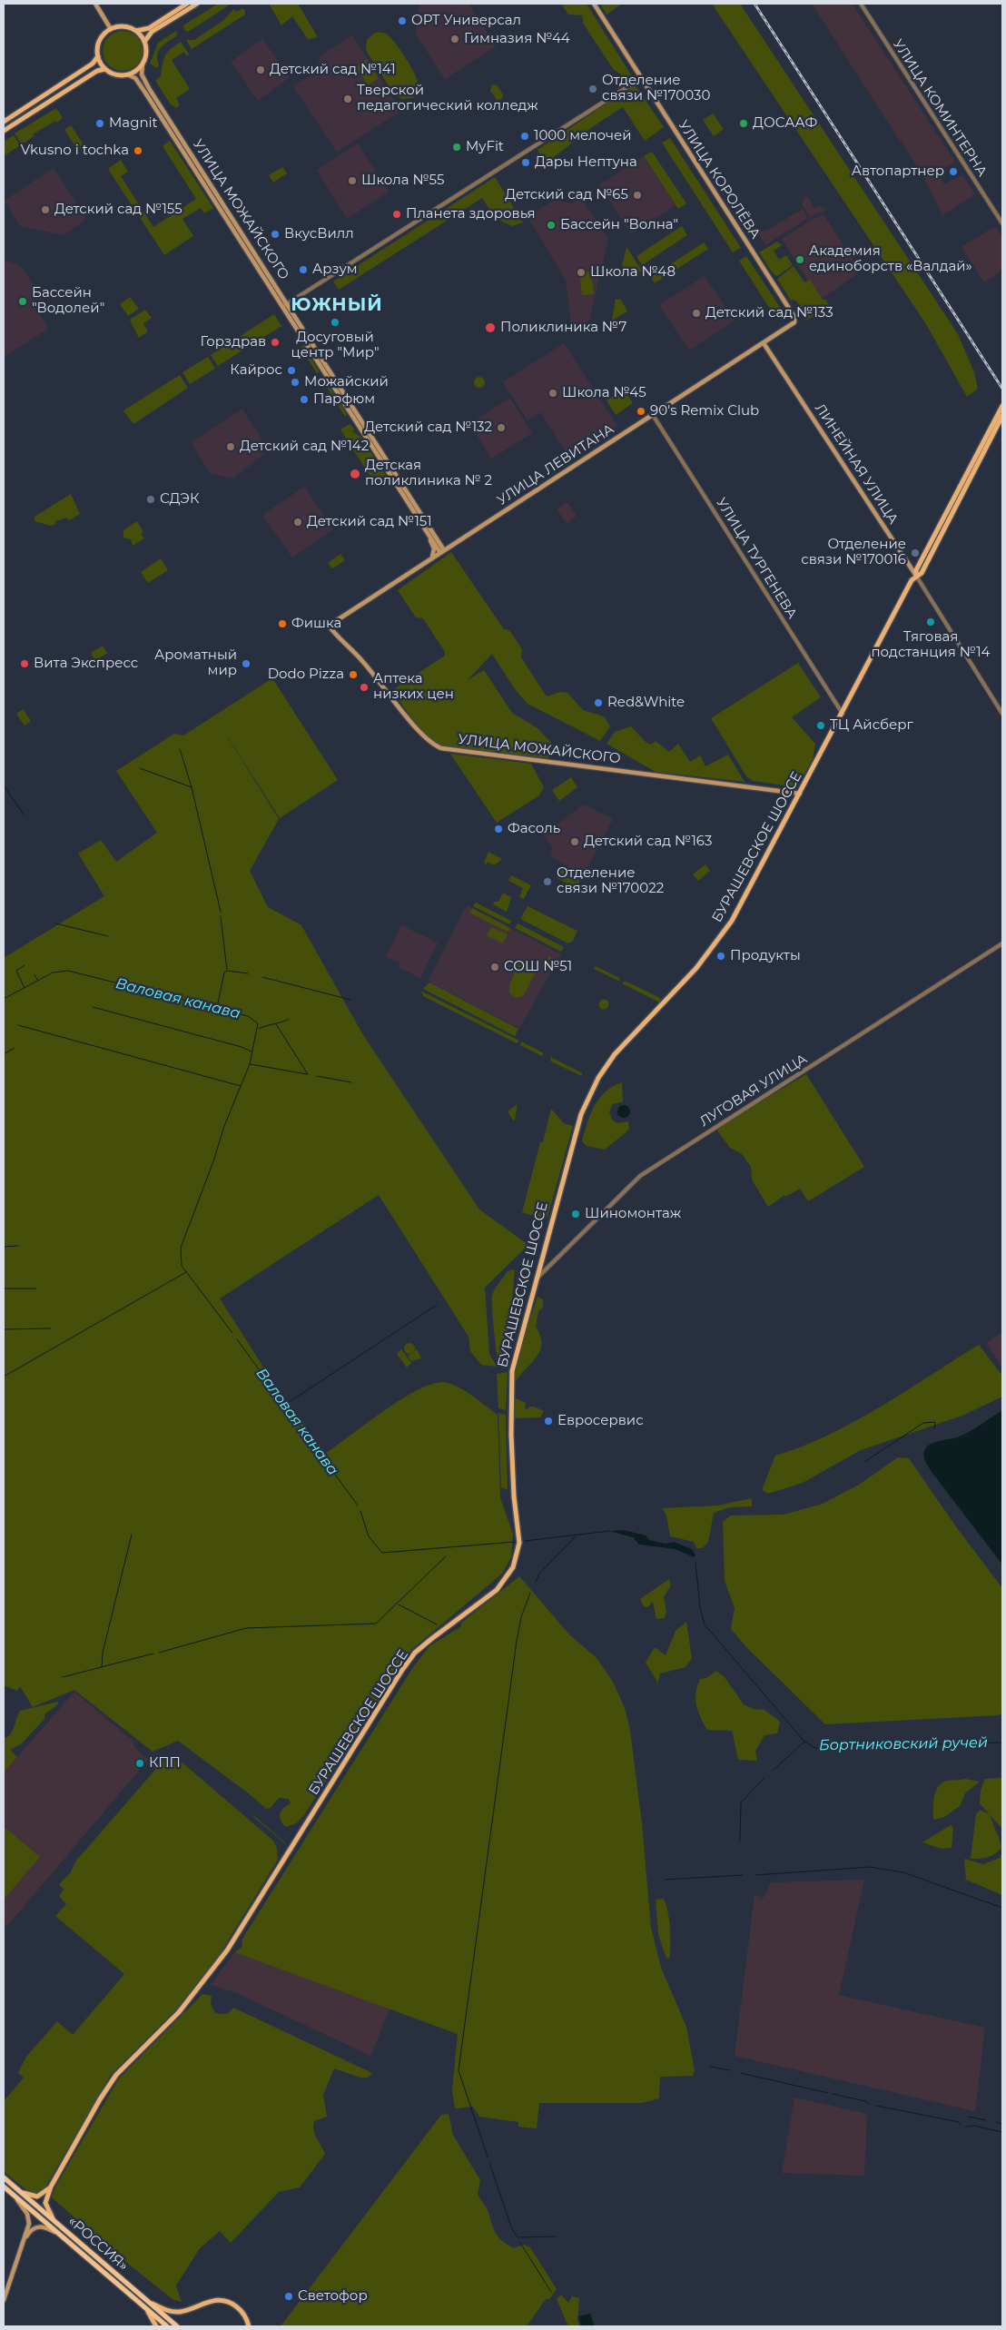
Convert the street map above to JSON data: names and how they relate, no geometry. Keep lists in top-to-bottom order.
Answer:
{
  "streets": {
    "highway": ["«РОССИЯ»"],
    "main road": [
      "УЛИЦА КОРОЛЁВА",
      "УЛИЦА МОЖАЙСКОГО",
      "ЛИНЕЙНАЯ УЛИЦА",
      "УЛИЦА ЛЕВИТАНА",
      "БУРАШЕВСКОЕ ШОССЕ"
    ],
    "street": ["УЛИЦА КОМИНТЕРНА", "УЛИЦА ТУРГЕНЕВА", "ЛУГОВАЯ УЛИЦА"]
  },
  "crossings": [
    ["УЛИЦА КОРОЛЁВА", "УЛИЦА ЛЕВИТАНА"],
    ["УЛИЦА МОЖАЙСКОГО", "УЛИЦА ЛЕВИТАНА"],
    ["УЛИЦА МОЖАЙСКОГО", "БУРАШЕВСКОЕ ШОССЕ"],
    ["ЛИНЕЙНАЯ УЛИЦА", "УЛИЦА ЛЕВИТАНА"],
    ["ЛИНЕЙНАЯ УЛИЦА", "БУРАШЕВСКОЕ ШОССЕ"],
    ["УЛИЦА ЛЕВИТАНА", "УЛИЦА ТУРГЕНЕВА"],
    ["УЛИЦА ТУРГЕНЕВА", "БУРАШЕВСКОЕ ШОССЕ"],
    ["БУРАШЕВСКОЕ ШОССЕ", "ЛУГОВАЯ УЛИЦА"],
    ["БУРАШЕВСКОЕ ШОССЕ", "«РОССИЯ»"]
  ],
  "districts": ["ЮЖНЫЙ"],
  "water": ["Валовая канава", "Бортниковский ручей"],
  "places": [
    "ОРТ Универсал",
    "Гимназия №44",
    "Детский сад №141",
    "Отделение связи №170030",
    "Тверской педагогический колледж",
    "Magnit",
    "ДОСААФ",
    "1000 мелочей",
    "MyFit",
    "Vkusno i tochka",
    "Дары Нептуна",
    "Автопартнер",
    "Школа №55",
    "Детский сад №65",
    "Детский сад №155",
    "Планета здоровья",
    "Бассейн \"Волна\"",
    "ВкусВилл",
    "Академия единоборств «Валдай»",
    "Арзум",
    "Школа №48",
    "Бассейн \"Водолей\"",
    "Детский сад №133",
    "Досуговый центр \"Мир\"",
    "Поликлиника №7",
    "Горздрав",
    "Кайрос",
    "Можайский",
    "Школа №45",
    "Парфюм",
    "90's Remix Club",
    "Детский сад №132",
    "Детский сад №142",
    "Детская поликлиника № 2",
    "СДЭК",
    "Детский сад №151",
    "Отделение связи №170016",
    "Тяговая подстанция №14",
    "Фишка",
    "Вита Экспресс",
    "Ароматный мир",
    "Dodo Pizza",
    "Аптека низких цен",
    "Red&White",
    "ТЦ Айсберг",
    "Фасоль",
    "Детский сад №163",
    "Отделение связи №170022",
    "Продукты",
    "СОШ №51",
    "Шиномонтаж",
    "Евросервис",
    "КПП",
    "Светофор"
  ]
}
